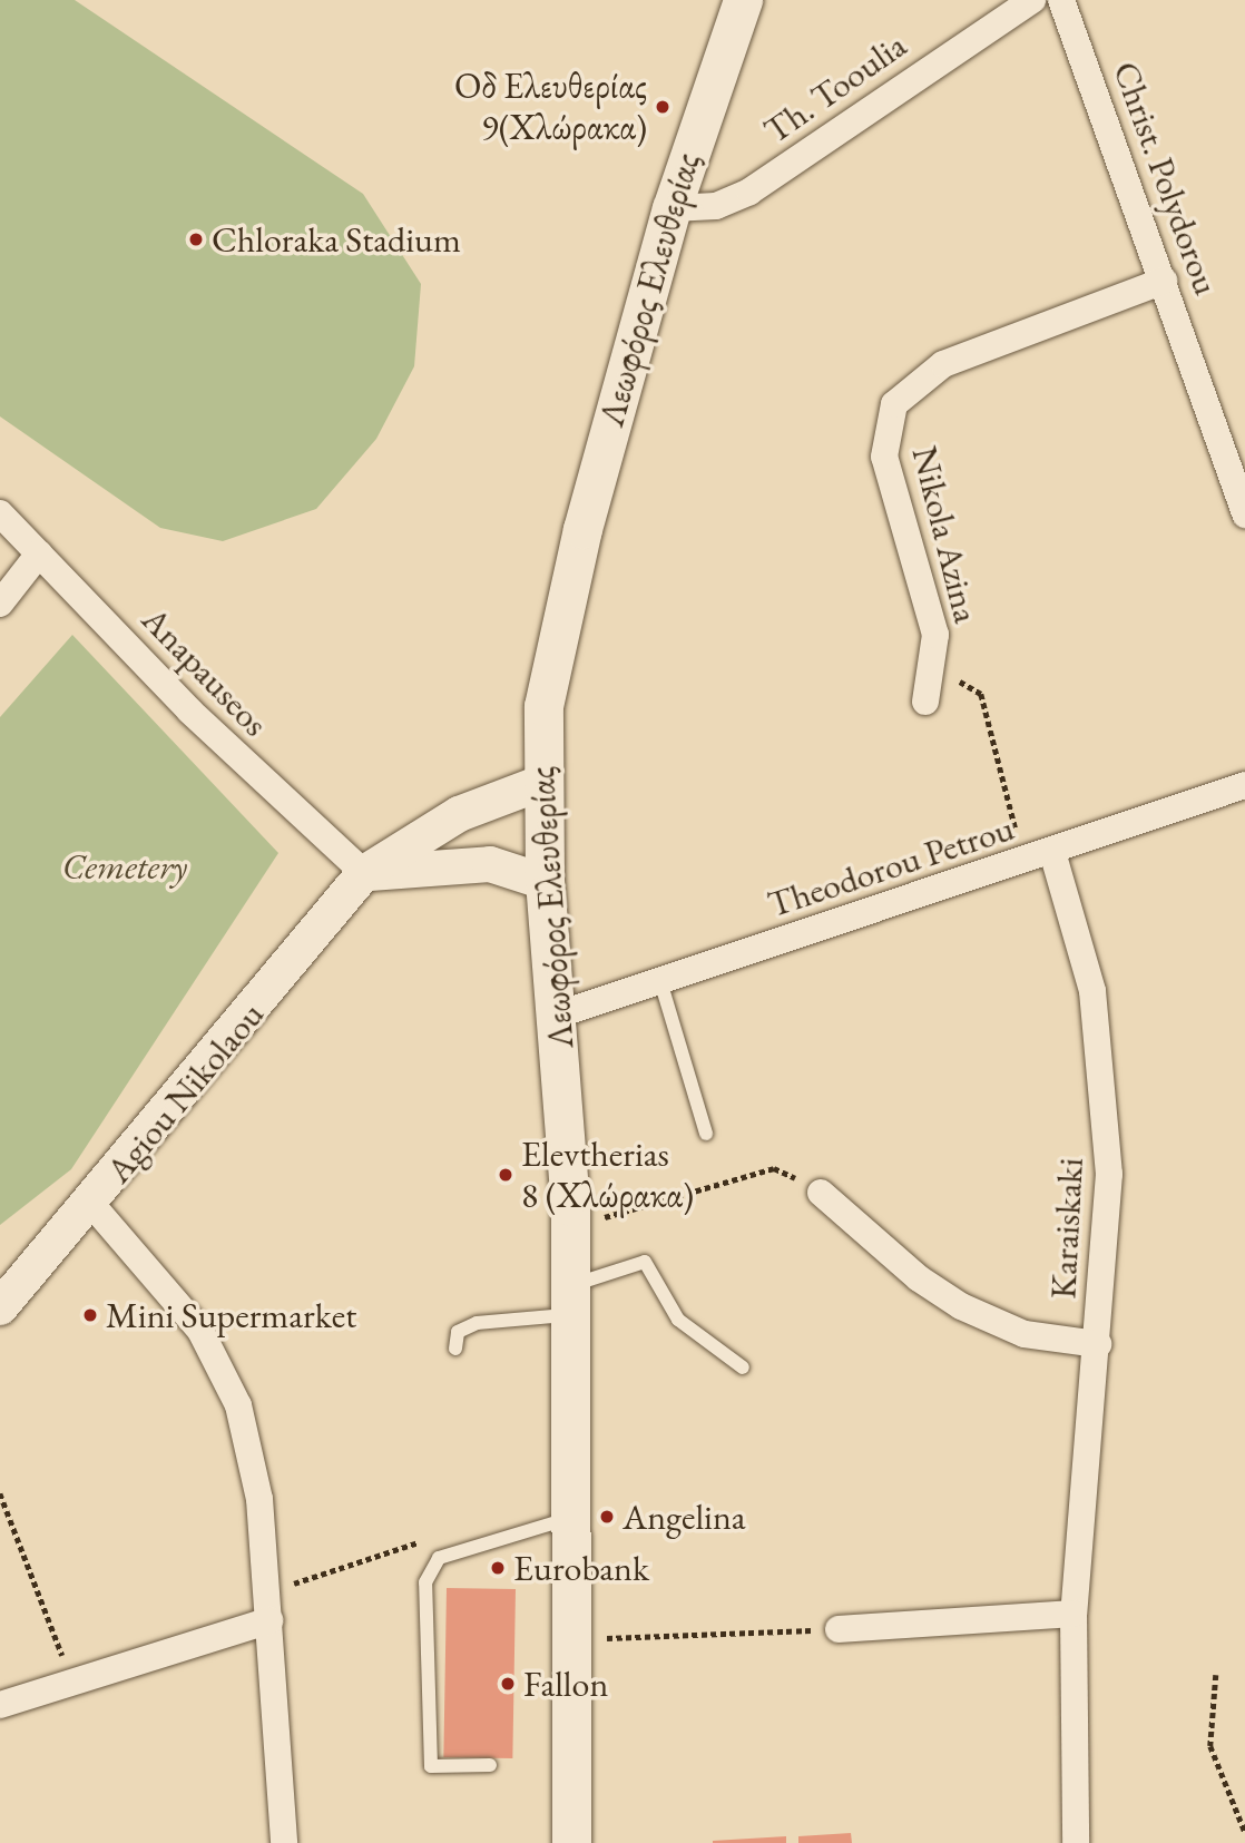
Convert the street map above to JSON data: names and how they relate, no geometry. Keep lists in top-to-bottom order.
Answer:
{
  "streets": {
    "main road": ["Λεωφόρος Ελευθερίας"],
    "street": [
      "Th. Tooulia",
      "Christ. Polydorou",
      "Nikola Azina",
      "Anapauseos",
      "Theodorou Petrou",
      "Agiou Nikolaou",
      "Karaiskaki"
    ]
  },
  "crossings": [
    ["Th. Tooulia", "Λεωφόρος Ελευθερίας"],
    ["Christ. Polydorou", "Nikola Azina"],
    ["Λεωφόρος Ελευθερίας", "Theodorou Petrou"],
    ["Λεωφόρος Ελευθερίας", "Agiou Nikolaou"],
    ["Anapauseos", "Agiou Nikolaou"],
    ["Theodorou Petrou", "Karaiskaki"]
  ],
  "parks": ["Cemetery"],
  "places": [
    "Οδ Ελευθερίας 9(Χλώρακα)",
    "Chloraka Stadium",
    "Elevtherias 8 (Χλώρακα)",
    "Mini Supermarket",
    "Angelina",
    "Eurobank",
    "Fallon"
  ]
}
